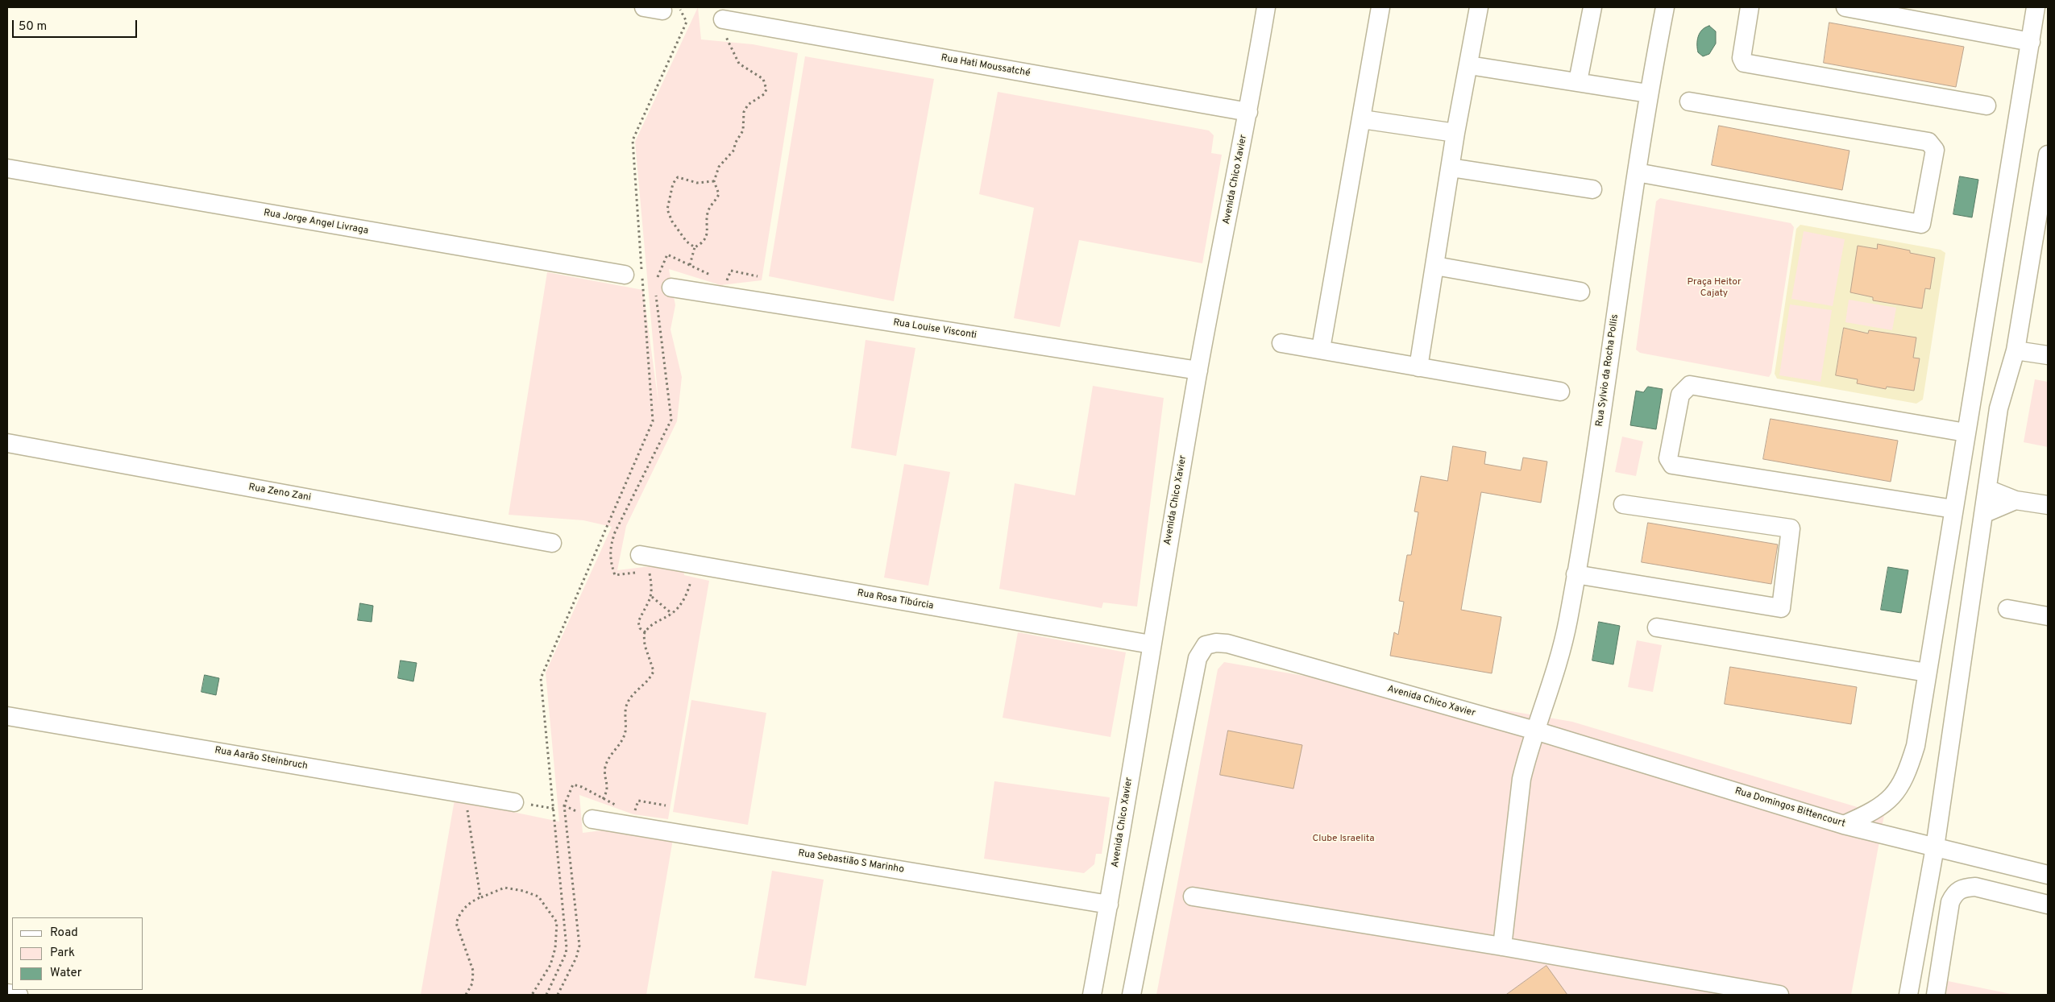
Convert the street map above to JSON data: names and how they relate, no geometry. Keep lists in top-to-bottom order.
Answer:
{
  "streets": {
    "street": [
      "Rua Hati Moussatché",
      "Avenida Chico Xavier",
      "Rua Jorge Angel Livraga",
      "Rua Louise Visconti",
      "Rua Sylvio da Rocha Pollis",
      "Rua Zeno Zani",
      "Rua Rosa Tibúrcia",
      "Rua Aarão Steinbruch",
      "Rua Domingos Bittencourt",
      "Rua Sebastião S Marinho"
    ]
  },
  "crossings": [
    ["Rua Hati Moussatché", "Avenida Chico Xavier"],
    ["Avenida Chico Xavier", "Rua Louise Visconti"],
    ["Avenida Chico Xavier", "Rua Sylvio da Rocha Pollis"],
    ["Avenida Chico Xavier", "Rua Rosa Tibúrcia"],
    ["Avenida Chico Xavier", "Rua Domingos Bittencourt"],
    ["Avenida Chico Xavier", "Rua Sebastião S Marinho"],
    ["Rua Sylvio da Rocha Pollis", "Rua Domingos Bittencourt"]
  ],
  "parks": ["Praça Heitor Cajaty", "Clube Israelita"],
  "legend": ["Road", "Park", "Water"],
  "scale_bar": "50 m"
}
